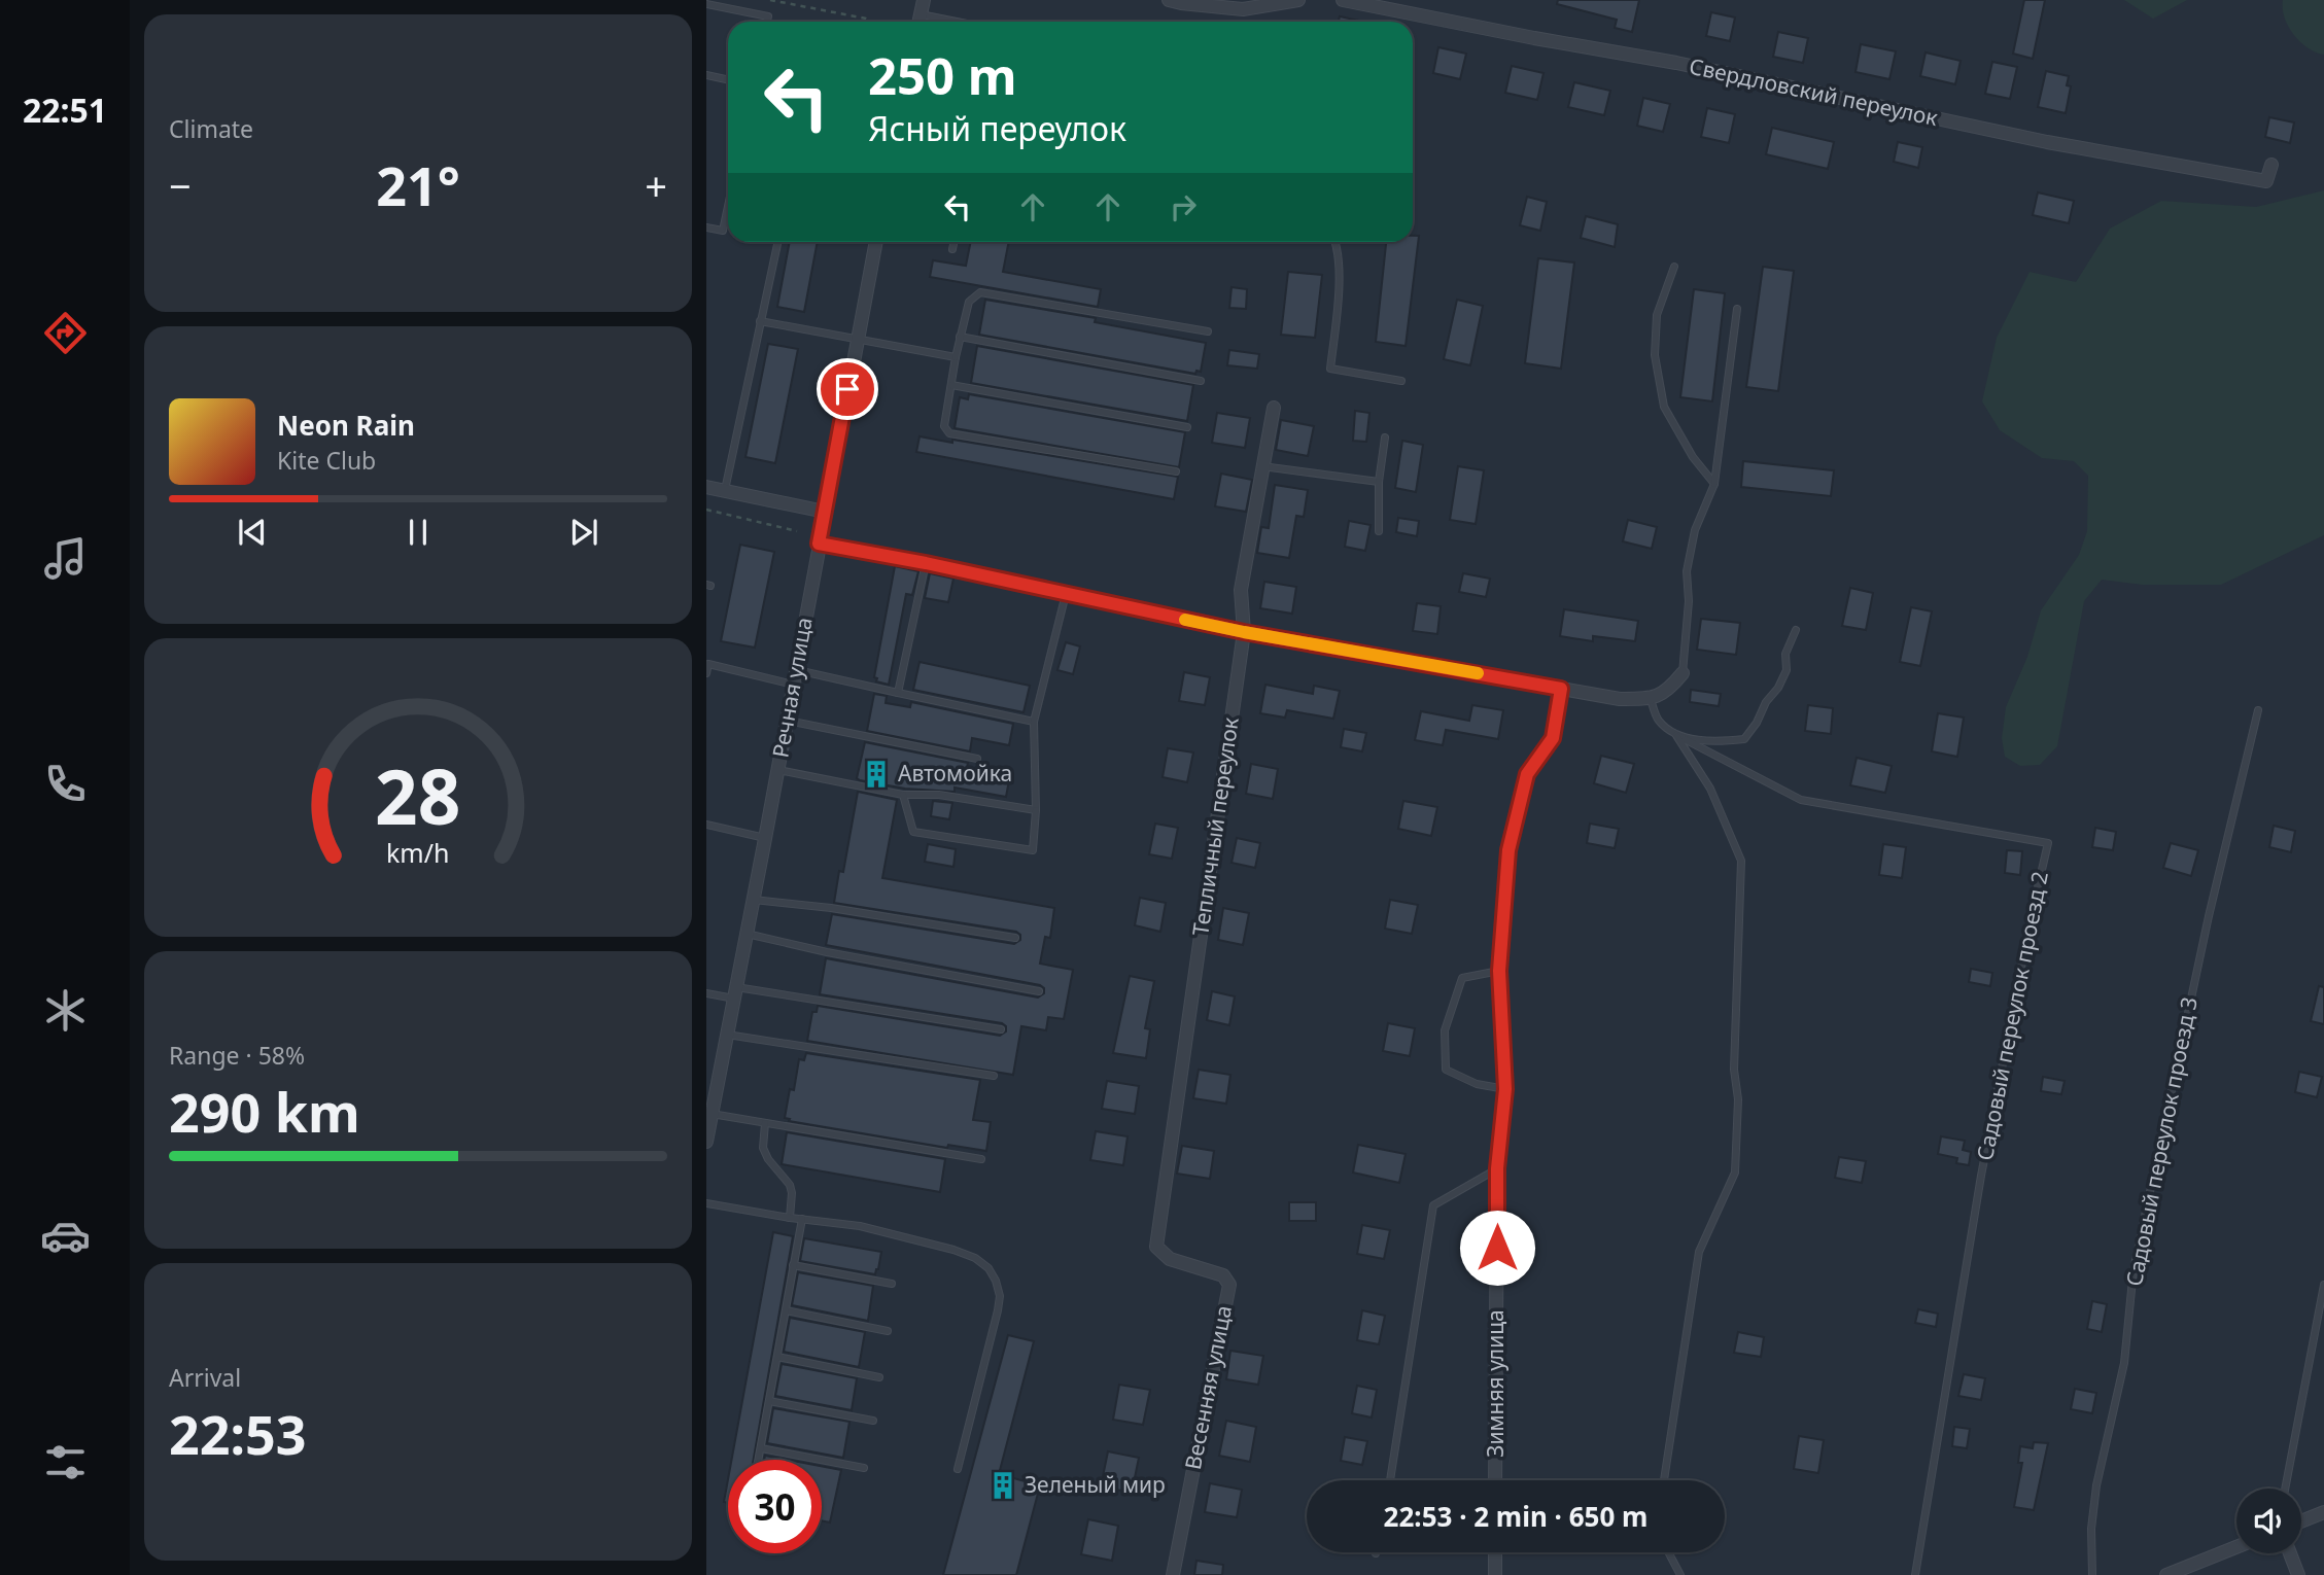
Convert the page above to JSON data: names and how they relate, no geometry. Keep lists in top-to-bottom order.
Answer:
{
  "streets": {
    "street": [
      "Свердловский переулок",
      "Речная улица",
      "Тепличный переулок",
      "Зимняя улица",
      "Весенняя улица"
    ],
    "lane": ["Садовый переулок проезд 2", "Садовый переулок проезд 3"]
  },
  "crossings": [
    ["Тепличный переулок", "Весенняя улица"]
  ],
  "places": {
    "building": ["Автомойка", "Зеленый мир"]
  },
  "page": {
    "tabs": "22:51",
    "tile": [
      "Climate",
      ["Range · 58%", "290 km"],
      ["Arrival", "22:53"]
    ],
    "turn": ["250 m", "Ясный переулок"],
    "heat": ["−", "21°", "+"],
    "song": ["Neon Rain", "Kite Club"],
    "limit": "30",
    "trip": "22:53 · 2 min · 650 m",
    "gauge": ["28", "km/h"]
  }
}
